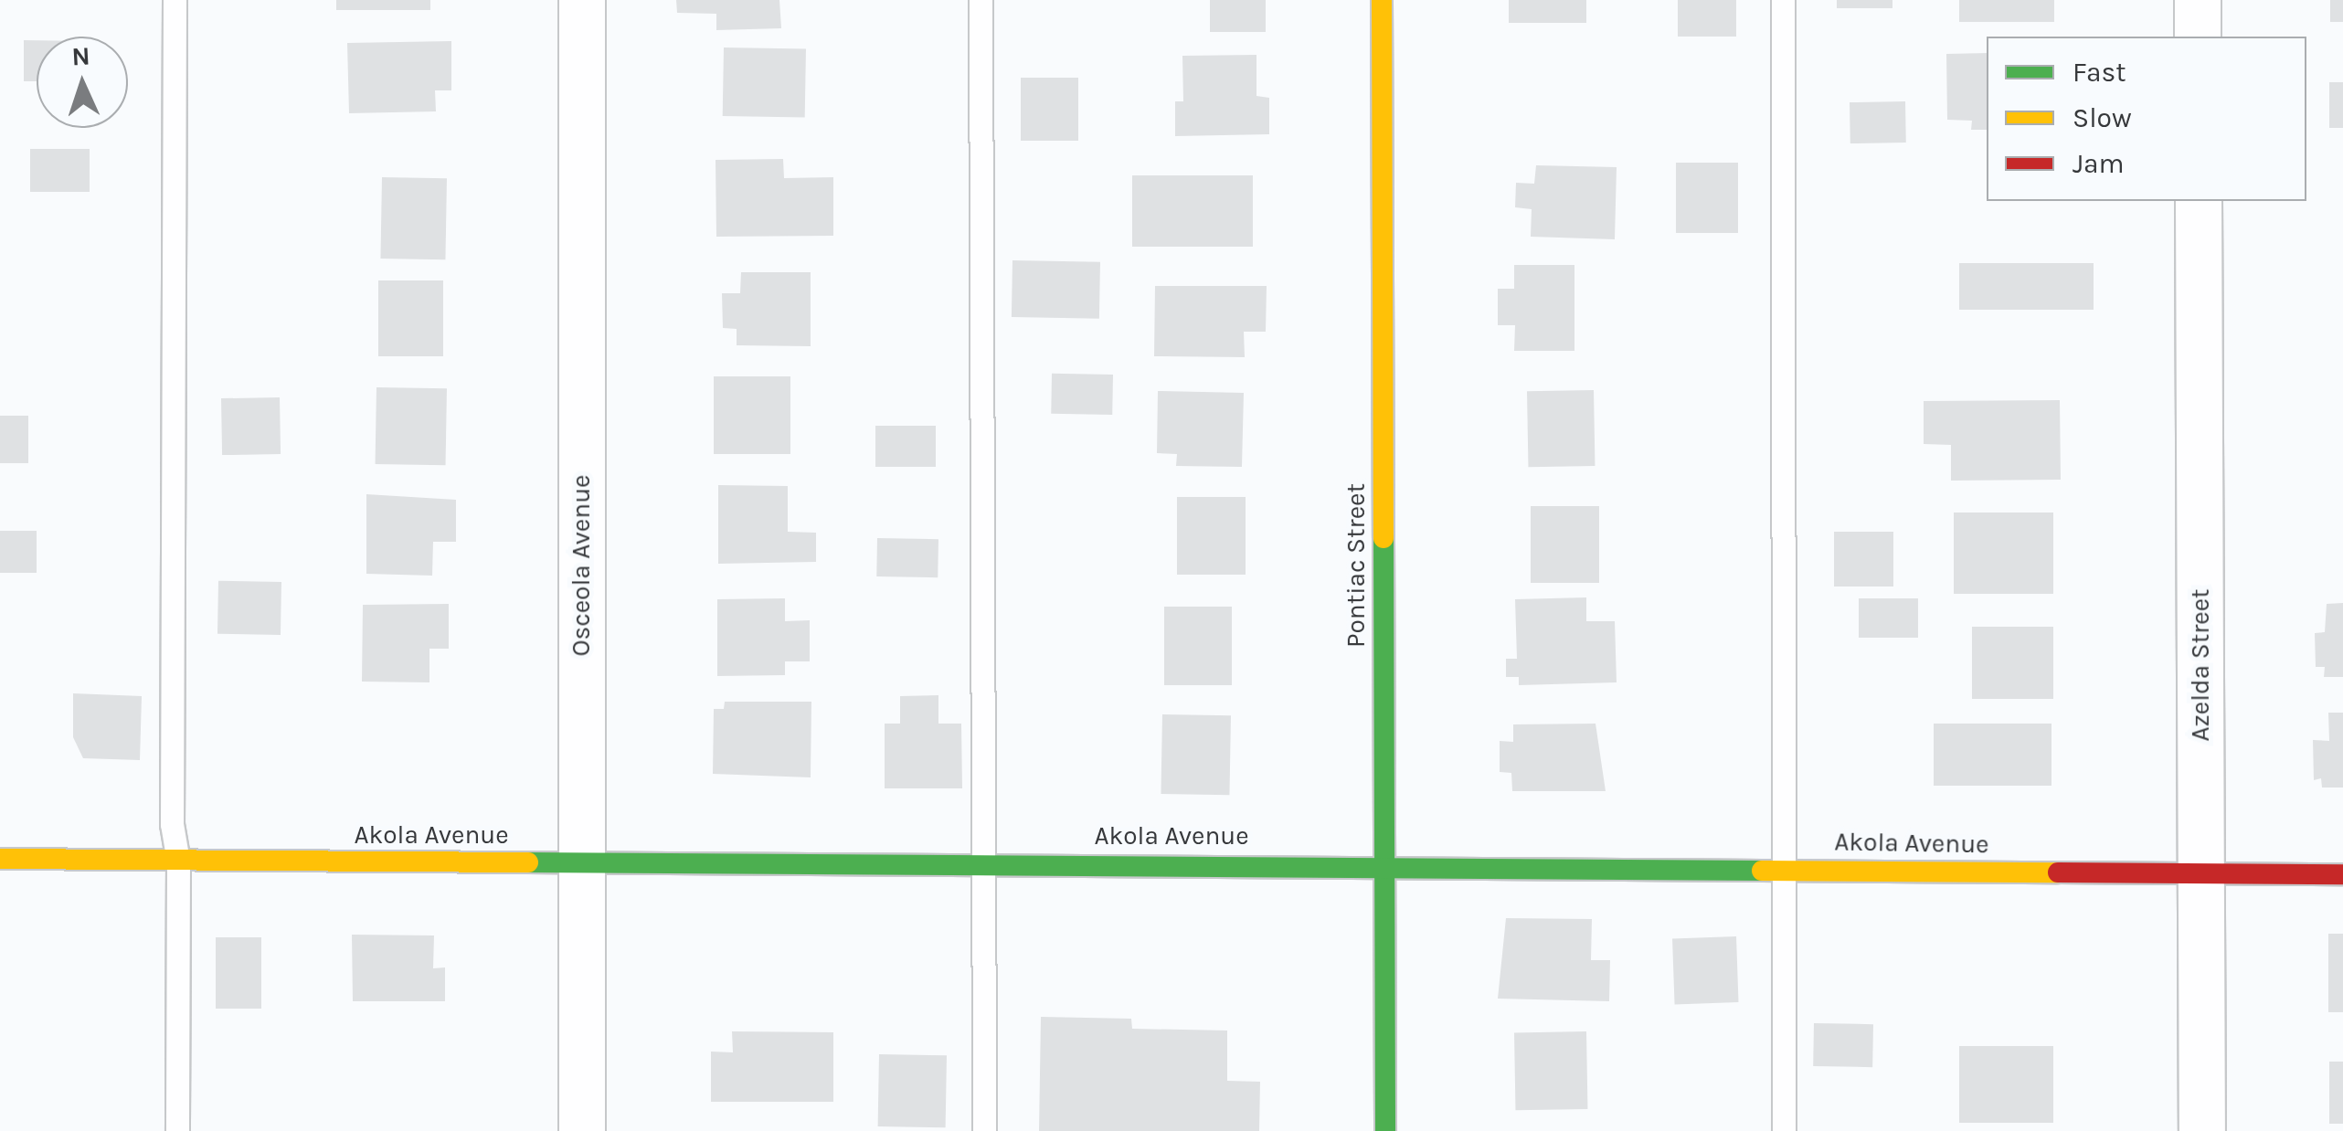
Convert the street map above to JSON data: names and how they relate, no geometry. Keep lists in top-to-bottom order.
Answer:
{
  "streets": {
    "street": [
      "Osceola Avenue",
      "Pontiac Street",
      "Azelda Street",
      "Akola Avenue"
    ]
  },
  "crossings": [
    ["Osceola Avenue", "Akola Avenue"],
    ["Pontiac Street", "Akola Avenue"],
    ["Azelda Street", "Akola Avenue"]
  ],
  "legend": ["Fast", "Slow", "Jam"],
  "north": "top"
}
